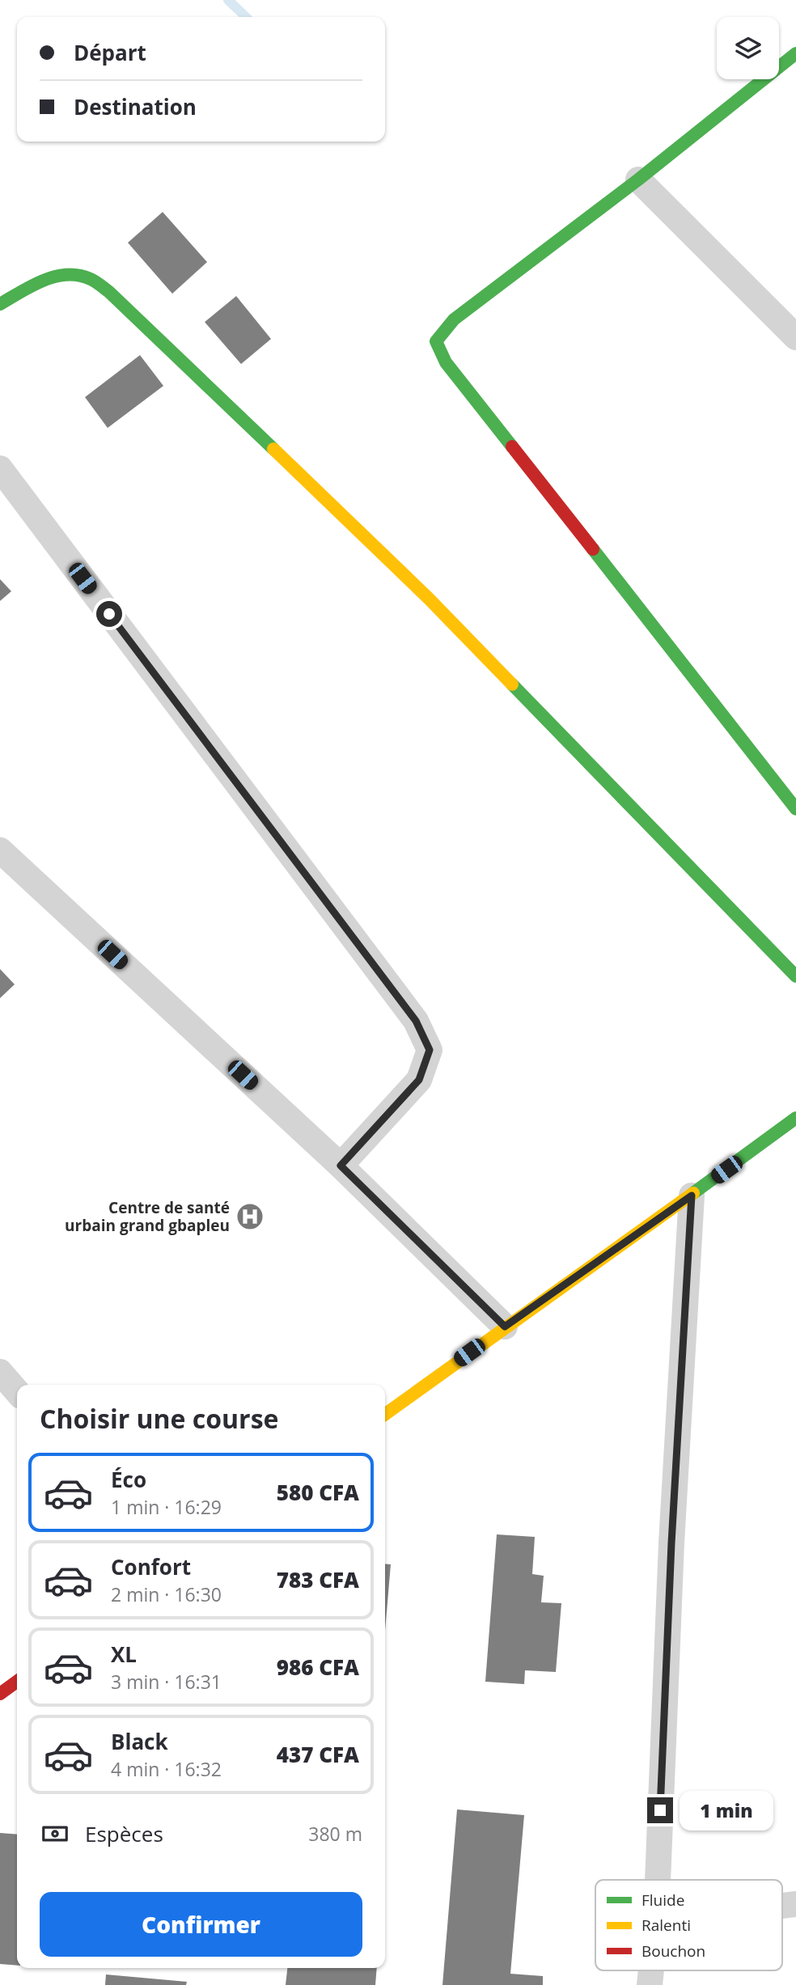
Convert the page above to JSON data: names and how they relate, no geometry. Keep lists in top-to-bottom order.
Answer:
{
  "places": {
    "hospital": ["Centre de santé urbain grand gbapleu"]
  },
  "legend": ["Fluide", "Ralenti", "Bouchon"],
  "page": {
    "banner": ["Départ", "Destination"],
    "heading": "Choisir une course",
    "list": [
      {
        "name": "Éco",
        "note": "1 min · 16:29",
        "value": "580 CFA"
      },
      {
        "name": "Confort",
        "note": "2 min · 16:30",
        "value": "783 CFA"
      },
      {
        "name": "XL",
        "note": "3 min · 16:31",
        "value": "986 CFA"
      },
      {
        "name": "Black",
        "note": "4 min · 16:32",
        "value": "437 CFA"
      }
    ],
    "bubble": "1 min",
    "pay": ["Espèces", "380 m"],
    "buttons": "Confirmer"
  }
}
